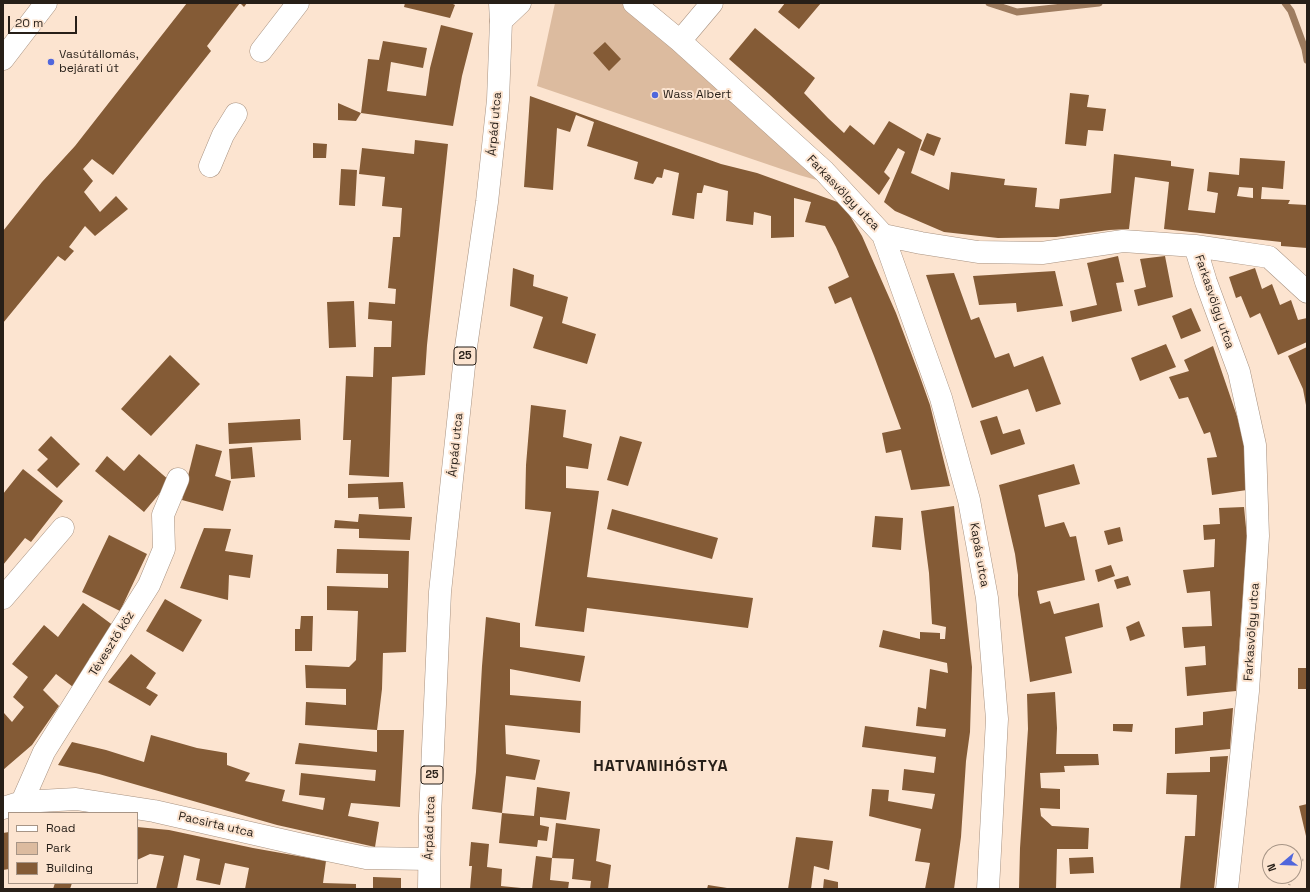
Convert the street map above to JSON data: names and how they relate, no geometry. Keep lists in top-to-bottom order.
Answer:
{
  "streets": {
    "street": [
      "Árpád utca",
      "Farkasvölgy utca",
      "25",
      "Kapás utca",
      "Tévesztő köz",
      "Pacsirta utca"
    ]
  },
  "crossings": [
    ["Árpád utca", "Pacsirta utca"],
    ["Farkasvölgy utca", "Kapás utca"],
    ["Tévesztő köz", "Pacsirta utca"]
  ],
  "districts": ["HATVANIHÓSTYA"],
  "places": ["Vasútállomás, bejárati út", "Wass Albert"],
  "legend": ["Road", "Park", "Building"],
  "scale_bar": "20 m",
  "north": "left"
}
